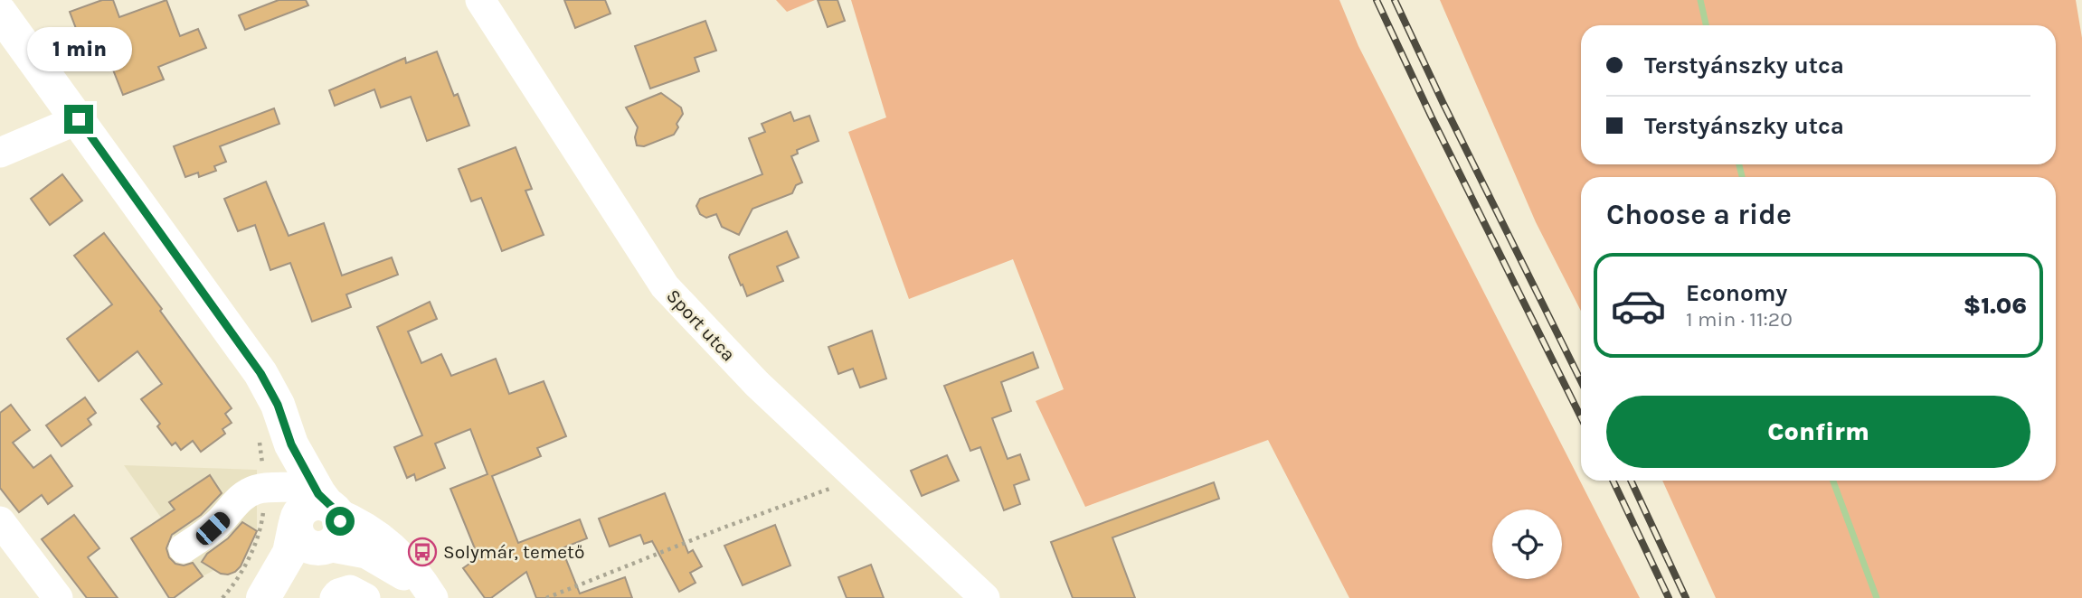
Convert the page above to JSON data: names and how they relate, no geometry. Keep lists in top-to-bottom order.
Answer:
{
  "streets": {
    "street": ["Sport utca"]
  },
  "places": {
    "bus stop": ["Solymár, temető"]
  },
  "page": {
    "banner": ["Terstyánszky utca", "Terstyánszky utca"],
    "bubble": "1 min",
    "heading": "Choose a ride",
    "list": [
      {
        "name": "Economy",
        "note": "1 min · 11:20",
        "value": "$1.06"
      }
    ],
    "buttons": "Confirm"
  }
}
